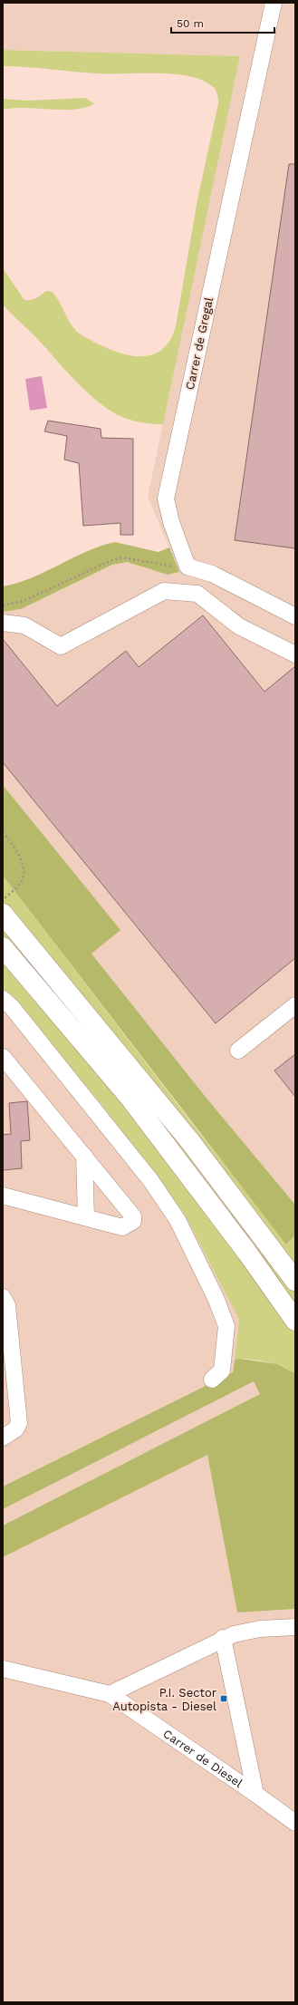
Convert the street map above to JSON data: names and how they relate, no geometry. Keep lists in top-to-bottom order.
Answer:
{
  "streets": {
    "street": ["Carrer de Gregal", "Carrer de Diesel"]
  },
  "places": {
    "transit": ["P.I. Sector Autopista - Diesel"]
  },
  "scale_bar": "50 m"
}
